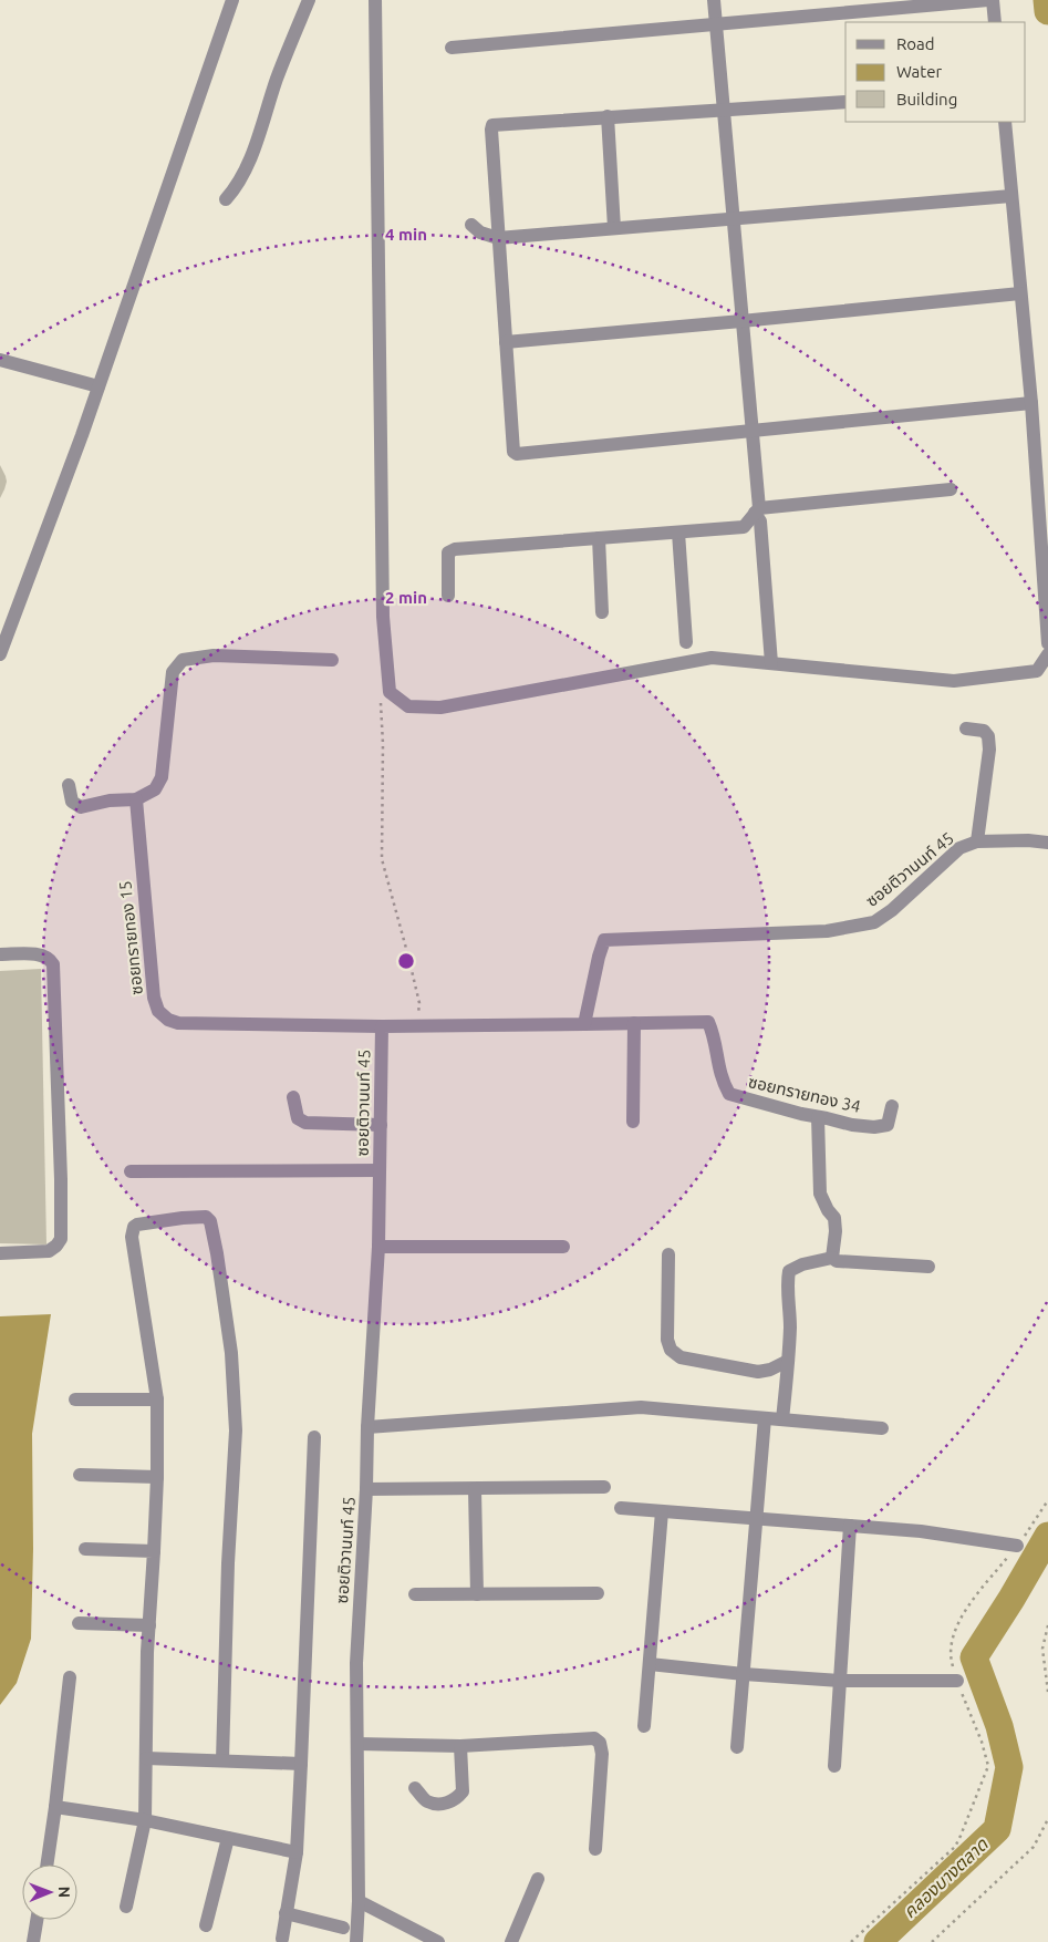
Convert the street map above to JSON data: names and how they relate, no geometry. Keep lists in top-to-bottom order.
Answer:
{
  "streets": {
    "street": ["ซอยติวานนท์ 45", "ซอยทรายทอง 15", "ซอยทรายทอง 34"]
  },
  "crossings": [
    ["ซอยติวานนท์ 45", "ซอยทรายทอง 15"],
    ["ซอยติวานนท์ 45", "ซอยทรายทอง 34"]
  ],
  "water": ["คลองบางตลาด"],
  "legend": ["Road", "Water", "Building"],
  "north": "right",
  "rings": ["4 min", "2 min"]
}
